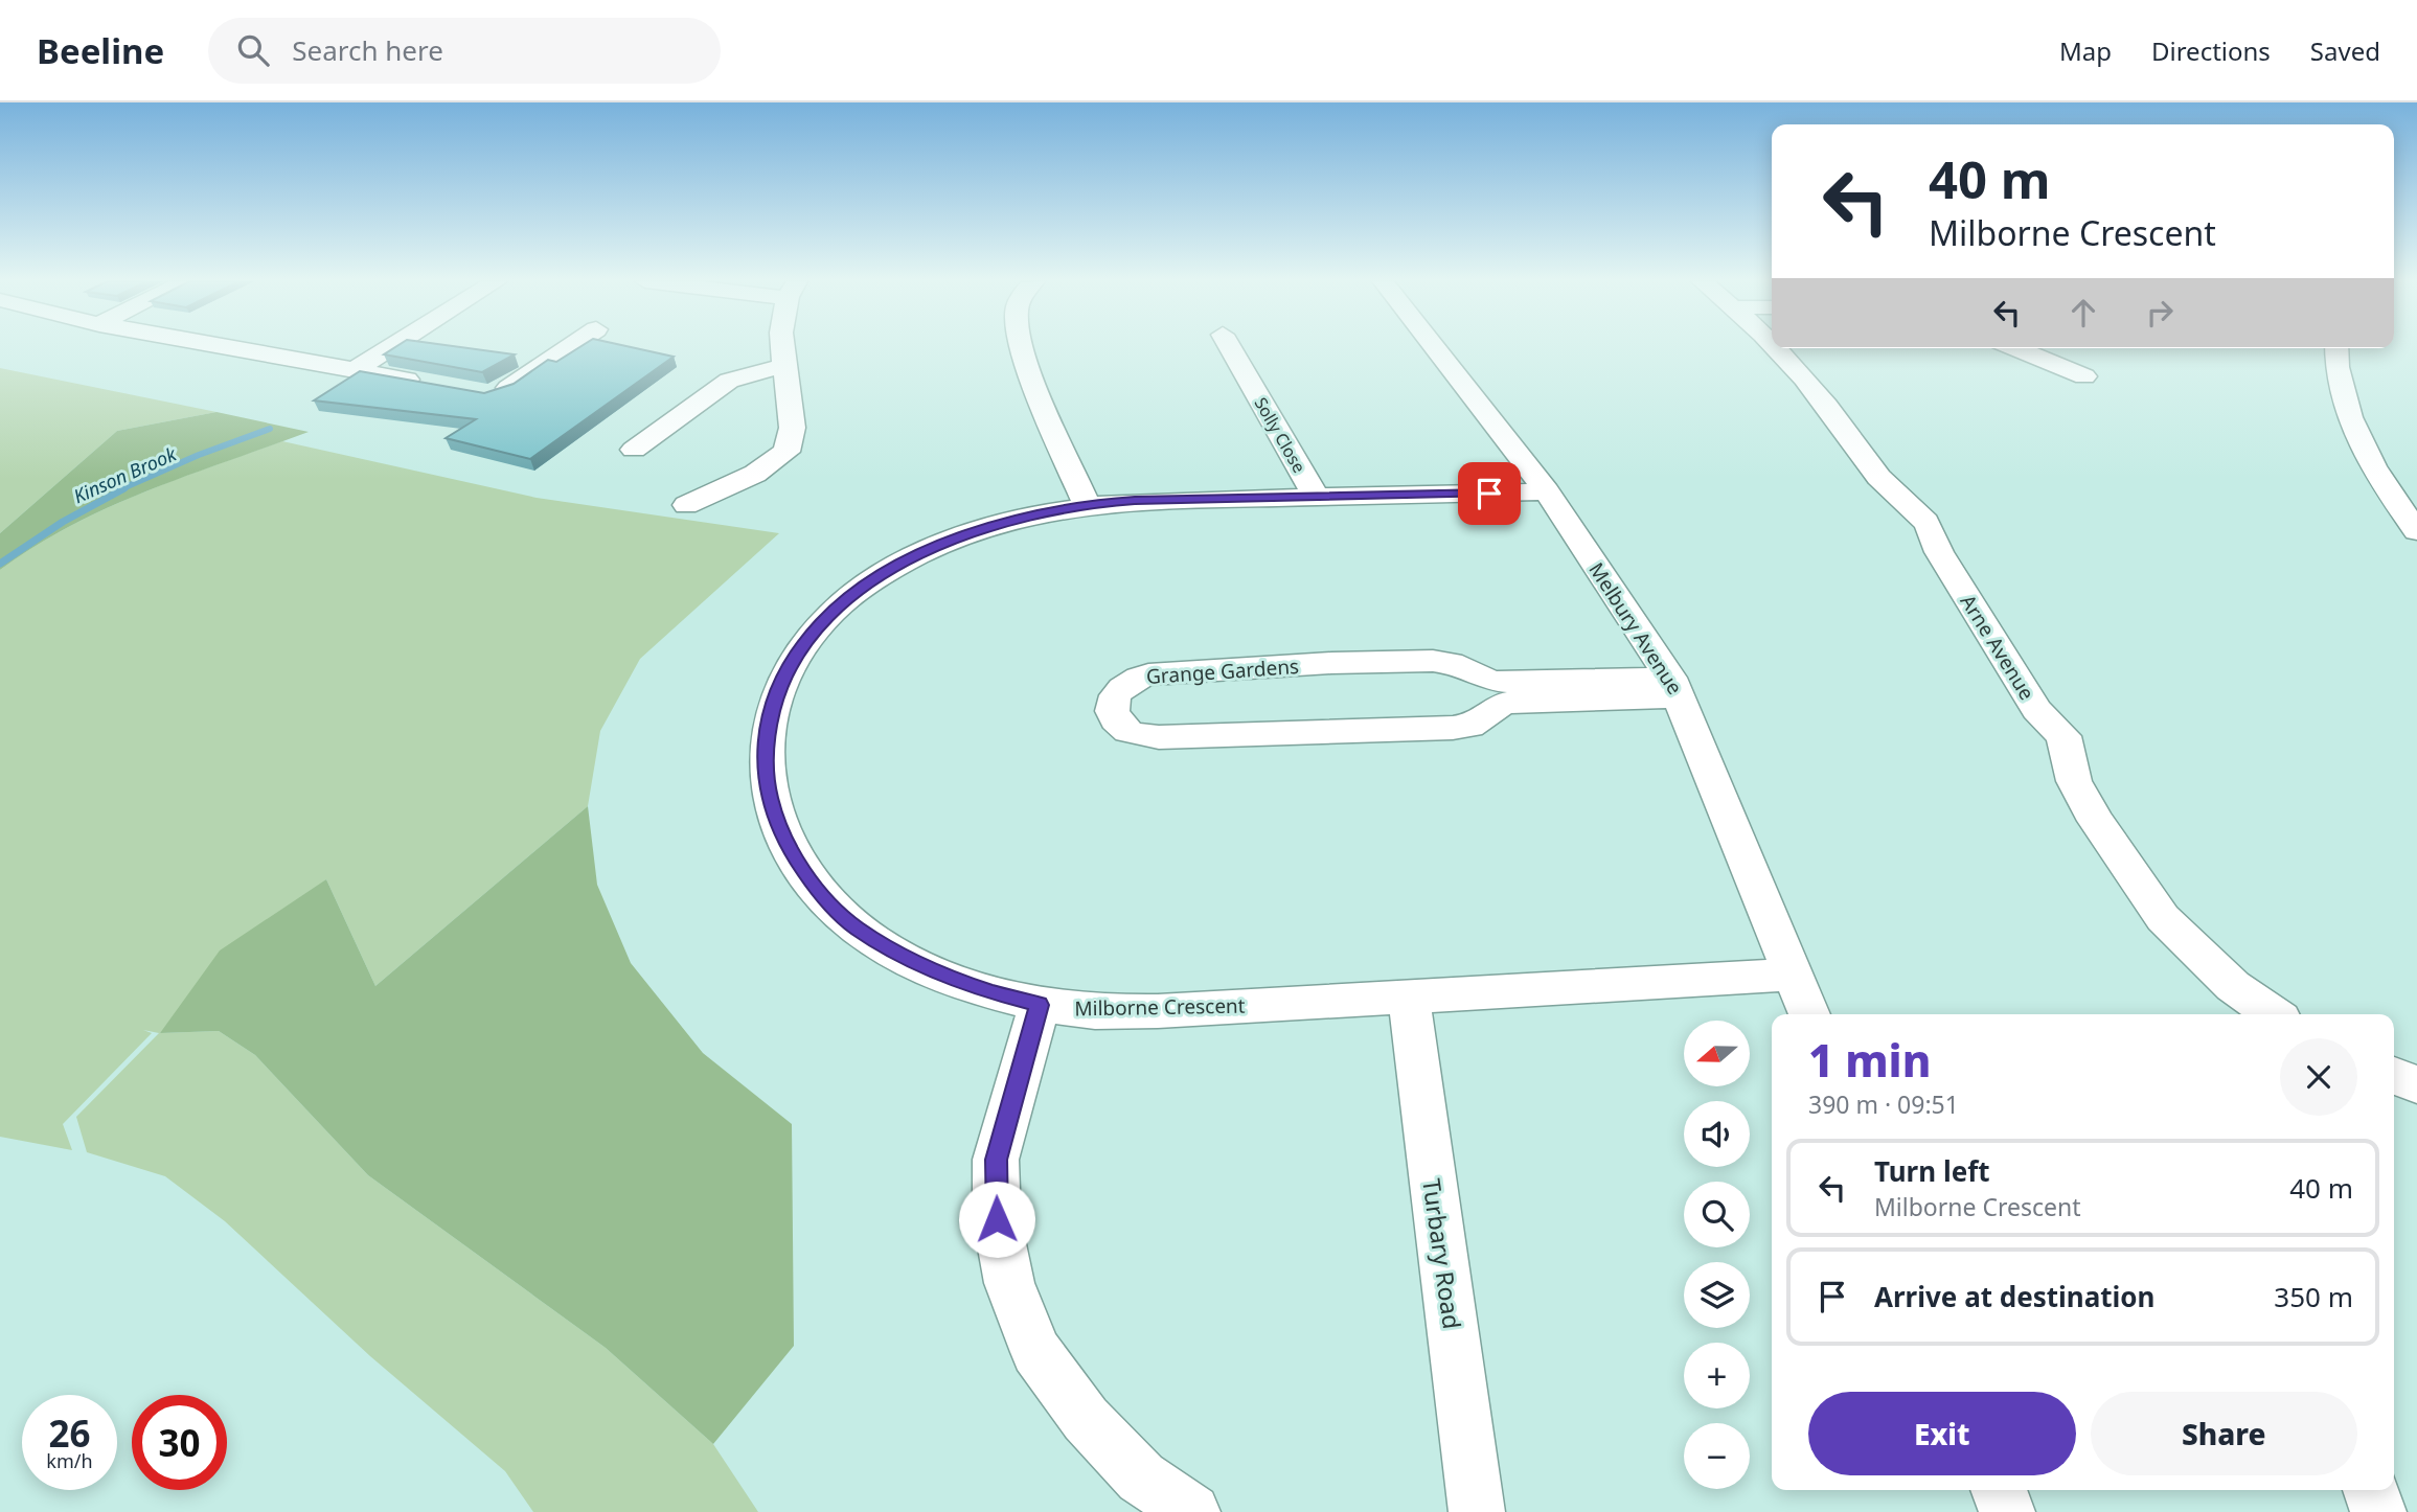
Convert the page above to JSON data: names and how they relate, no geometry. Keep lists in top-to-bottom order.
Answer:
{
  "streets": {
    "street": [
      "Solly Close",
      "Melbury Avenue",
      "Arne Avenue",
      "Grange Gardens",
      "Milborne Crescent",
      "Turbary Road"
    ]
  },
  "crossings": [
    ["Solly Close", "Milborne Crescent"],
    ["Melbury Avenue", "Grange Gardens"],
    ["Melbury Avenue", "Milborne Crescent"],
    ["Milborne Crescent", "Turbary Road"]
  ],
  "water": ["Kinson Brook"],
  "north": "left",
  "page": {
    "header": "Beeline",
    "search": "Search here",
    "nav": ["Map", "Directions", "Saved"],
    "turn": ["40 m", "Milborne Crescent"],
    "heading": ["1 min", "390 m · 09:51"],
    "map_buttons": ["+", "−"],
    "list": [
      {
        "name": "Turn left",
        "note": "Milborne Crescent",
        "value": "40 m"
      },
      {
        "name": "Arrive at destination",
        "value": "350 m"
      }
    ],
    "buttons": ["Exit", "Share"],
    "speed": "26 km/h",
    "limit": "30"
  }
}
